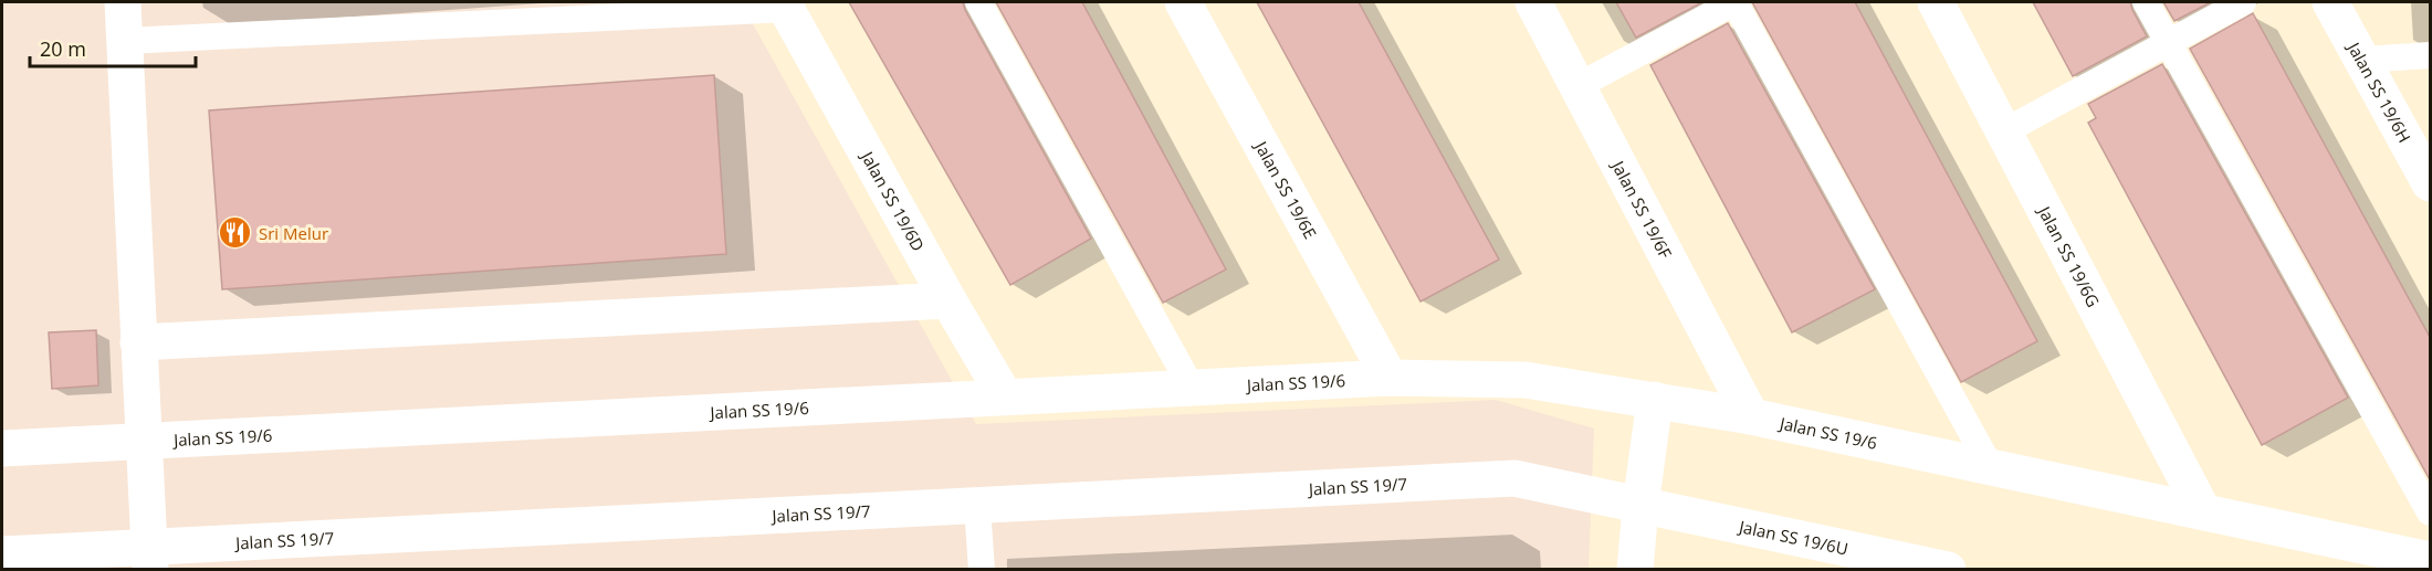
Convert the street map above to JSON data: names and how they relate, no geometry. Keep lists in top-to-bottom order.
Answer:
{
  "streets": {
    "street": [
      "Jalan SS 19/6H",
      "Jalan SS 19/6E",
      "Jalan SS 19/6D",
      "Jalan SS 19/6F",
      "Jalan SS 19/6G",
      "Jalan SS 19/6",
      "Jalan SS 19/7",
      "Jalan SS 19/6U"
    ]
  },
  "crossings": [
    ["Jalan SS 19/6E", "Jalan SS 19/6"],
    ["Jalan SS 19/6D", "Jalan SS 19/6"],
    ["Jalan SS 19/6F", "Jalan SS 19/6"],
    ["Jalan SS 19/6G", "Jalan SS 19/6"],
    ["Jalan SS 19/7", "Jalan SS 19/6U"]
  ],
  "places": {
    "restaurant": ["Sri Melur"]
  },
  "scale_bar": "20 m"
}
